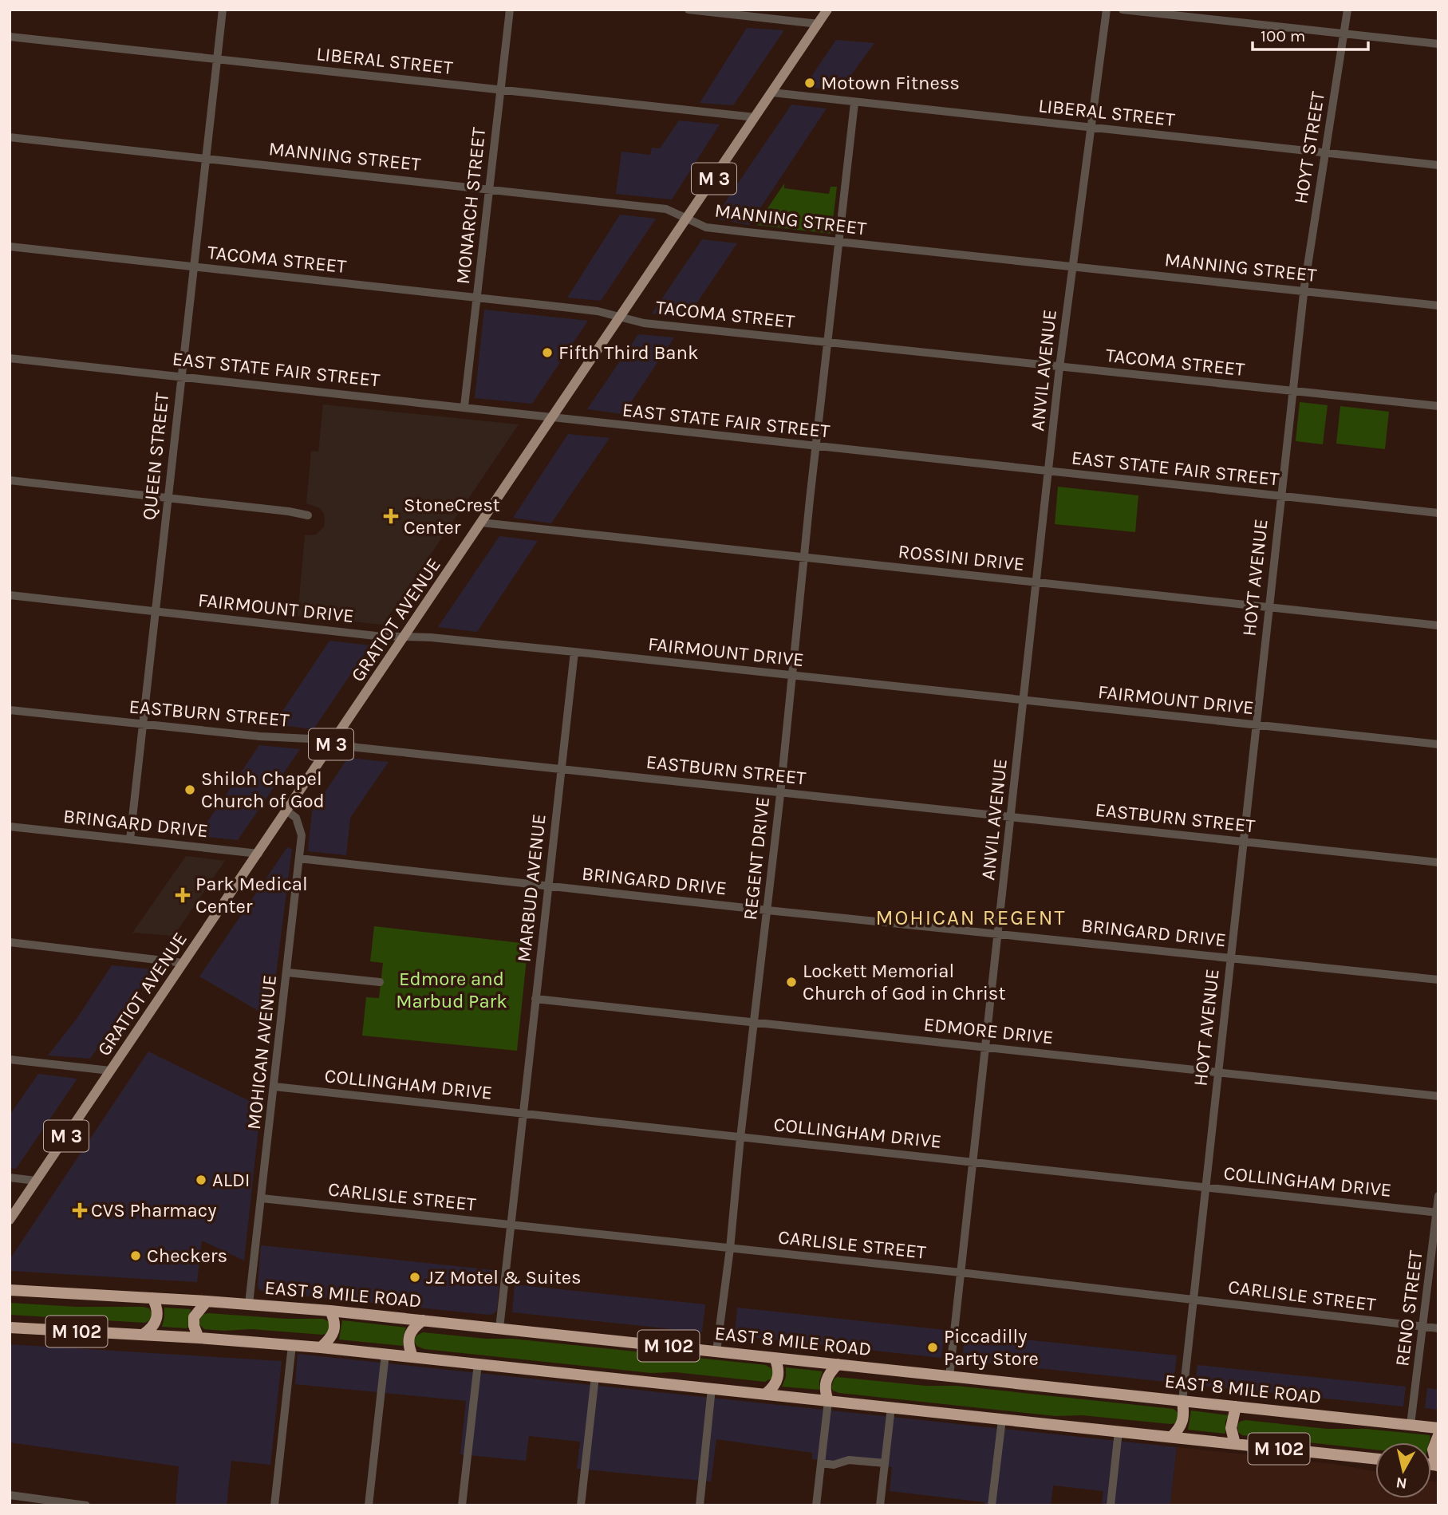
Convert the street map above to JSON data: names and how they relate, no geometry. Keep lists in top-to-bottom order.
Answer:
{
  "streets": {
    "highway": ["EAST 8 MILE ROAD", "M 102"],
    "main road": ["M 3", "GRATIOT AVENUE"],
    "street": [
      "LIBERAL STREET",
      "HOYT STREET",
      "MANNING STREET",
      "MONARCH STREET",
      "TACOMA STREET",
      "EAST STATE FAIR STREET",
      "ANVIL AVENUE",
      "QUEEN STREET",
      "ROSSINI DRIVE",
      "HOYT AVENUE",
      "FAIRMOUNT DRIVE",
      "EASTBURN STREET",
      "BRINGARD DRIVE",
      "REGENT DRIVE",
      "MARBUD AVENUE",
      "EDMORE DRIVE",
      "MOHICAN AVENUE",
      "COLLINGHAM DRIVE",
      "CARLISLE STREET",
      "RENO STREET"
    ]
  },
  "crossings": [
    ["LIBERAL STREET", "HOYT STREET"],
    ["LIBERAL STREET", "MONARCH STREET"],
    ["LIBERAL STREET", "ANVIL AVENUE"],
    ["LIBERAL STREET", "QUEEN STREET"],
    ["LIBERAL STREET", "GRATIOT AVENUE"],
    ["LIBERAL STREET", "REGENT DRIVE"],
    ["HOYT STREET", "MANNING STREET"],
    ["HOYT STREET", "HOYT AVENUE"],
    ["MANNING STREET", "MONARCH STREET"],
    ["MANNING STREET", "ANVIL AVENUE"],
    ["MANNING STREET", "QUEEN STREET"],
    ["MANNING STREET", "HOYT AVENUE"],
    ["MANNING STREET", "GRATIOT AVENUE"],
    ["MANNING STREET", "REGENT DRIVE"],
    ["MONARCH STREET", "TACOMA STREET"],
    ["MONARCH STREET", "EAST STATE FAIR STREET"],
    ["TACOMA STREET", "ANVIL AVENUE"],
    ["TACOMA STREET", "QUEEN STREET"],
    ["TACOMA STREET", "HOYT AVENUE"],
    ["TACOMA STREET", "GRATIOT AVENUE"],
    ["TACOMA STREET", "REGENT DRIVE"],
    ["EAST STATE FAIR STREET", "ANVIL AVENUE"],
    ["EAST STATE FAIR STREET", "QUEEN STREET"],
    ["EAST STATE FAIR STREET", "HOYT AVENUE"],
    ["EAST STATE FAIR STREET", "GRATIOT AVENUE"],
    ["EAST STATE FAIR STREET", "REGENT DRIVE"],
    ["ANVIL AVENUE", "ROSSINI DRIVE"],
    ["ANVIL AVENUE", "FAIRMOUNT DRIVE"],
    ["ANVIL AVENUE", "EASTBURN STREET"],
    ["ANVIL AVENUE", "BRINGARD DRIVE"],
    ["ANVIL AVENUE", "EDMORE DRIVE"],
    ["ANVIL AVENUE", "COLLINGHAM DRIVE"],
    ["ANVIL AVENUE", "CARLISLE STREET"],
    ["ANVIL AVENUE", "EAST 8 MILE ROAD"],
    ["QUEEN STREET", "FAIRMOUNT DRIVE"],
    ["QUEEN STREET", "EASTBURN STREET"],
    ["QUEEN STREET", "BRINGARD DRIVE"],
    ["ROSSINI DRIVE", "HOYT AVENUE"],
    ["ROSSINI DRIVE", "GRATIOT AVENUE"],
    ["ROSSINI DRIVE", "REGENT DRIVE"],
    ["HOYT AVENUE", "FAIRMOUNT DRIVE"],
    ["HOYT AVENUE", "EASTBURN STREET"],
    ["HOYT AVENUE", "BRINGARD DRIVE"],
    ["HOYT AVENUE", "EDMORE DRIVE"],
    ["HOYT AVENUE", "COLLINGHAM DRIVE"],
    ["HOYT AVENUE", "CARLISLE STREET"],
    ["HOYT AVENUE", "EAST 8 MILE ROAD"],
    ["FAIRMOUNT DRIVE", "GRATIOT AVENUE"],
    ["FAIRMOUNT DRIVE", "REGENT DRIVE"],
    ["FAIRMOUNT DRIVE", "MARBUD AVENUE"],
    ["GRATIOT AVENUE", "EASTBURN STREET"],
    ["GRATIOT AVENUE", "BRINGARD DRIVE"],
    ["GRATIOT AVENUE", "MOHICAN AVENUE"],
    ["EASTBURN STREET", "REGENT DRIVE"],
    ["EASTBURN STREET", "MARBUD AVENUE"],
    ["BRINGARD DRIVE", "REGENT DRIVE"],
    ["BRINGARD DRIVE", "MARBUD AVENUE"],
    ["BRINGARD DRIVE", "MOHICAN AVENUE"],
    ["REGENT DRIVE", "EDMORE DRIVE"],
    ["REGENT DRIVE", "COLLINGHAM DRIVE"],
    ["REGENT DRIVE", "CARLISLE STREET"],
    ["REGENT DRIVE", "EAST 8 MILE ROAD"],
    ["MARBUD AVENUE", "EDMORE DRIVE"],
    ["MARBUD AVENUE", "COLLINGHAM DRIVE"],
    ["MARBUD AVENUE", "CARLISLE STREET"],
    ["MARBUD AVENUE", "EAST 8 MILE ROAD"],
    ["MOHICAN AVENUE", "COLLINGHAM DRIVE"],
    ["MOHICAN AVENUE", "CARLISLE STREET"],
    ["MOHICAN AVENUE", "EAST 8 MILE ROAD"],
    ["COLLINGHAM DRIVE", "RENO STREET"],
    ["CARLISLE STREET", "RENO STREET"],
    ["EAST 8 MILE ROAD", "RENO STREET"]
  ],
  "districts": ["MOHICAN REGENT"],
  "parks": ["Edmore and Marbud Park"],
  "places": {
    "other": [
      "Motown Fitness",
      "Fifth Third Bank",
      "Shiloh Chapel Church of God",
      "Lockett Memorial Church of God in Christ",
      "ALDI",
      "Checkers",
      "JZ Motel & Suites",
      "Piccadilly Party Store"
    ],
    "health": ["StoneCrest Center", "Park Medical Center", "CVS Pharmacy"]
  },
  "scale_bar": "100 m",
  "north": "bottom"
}
